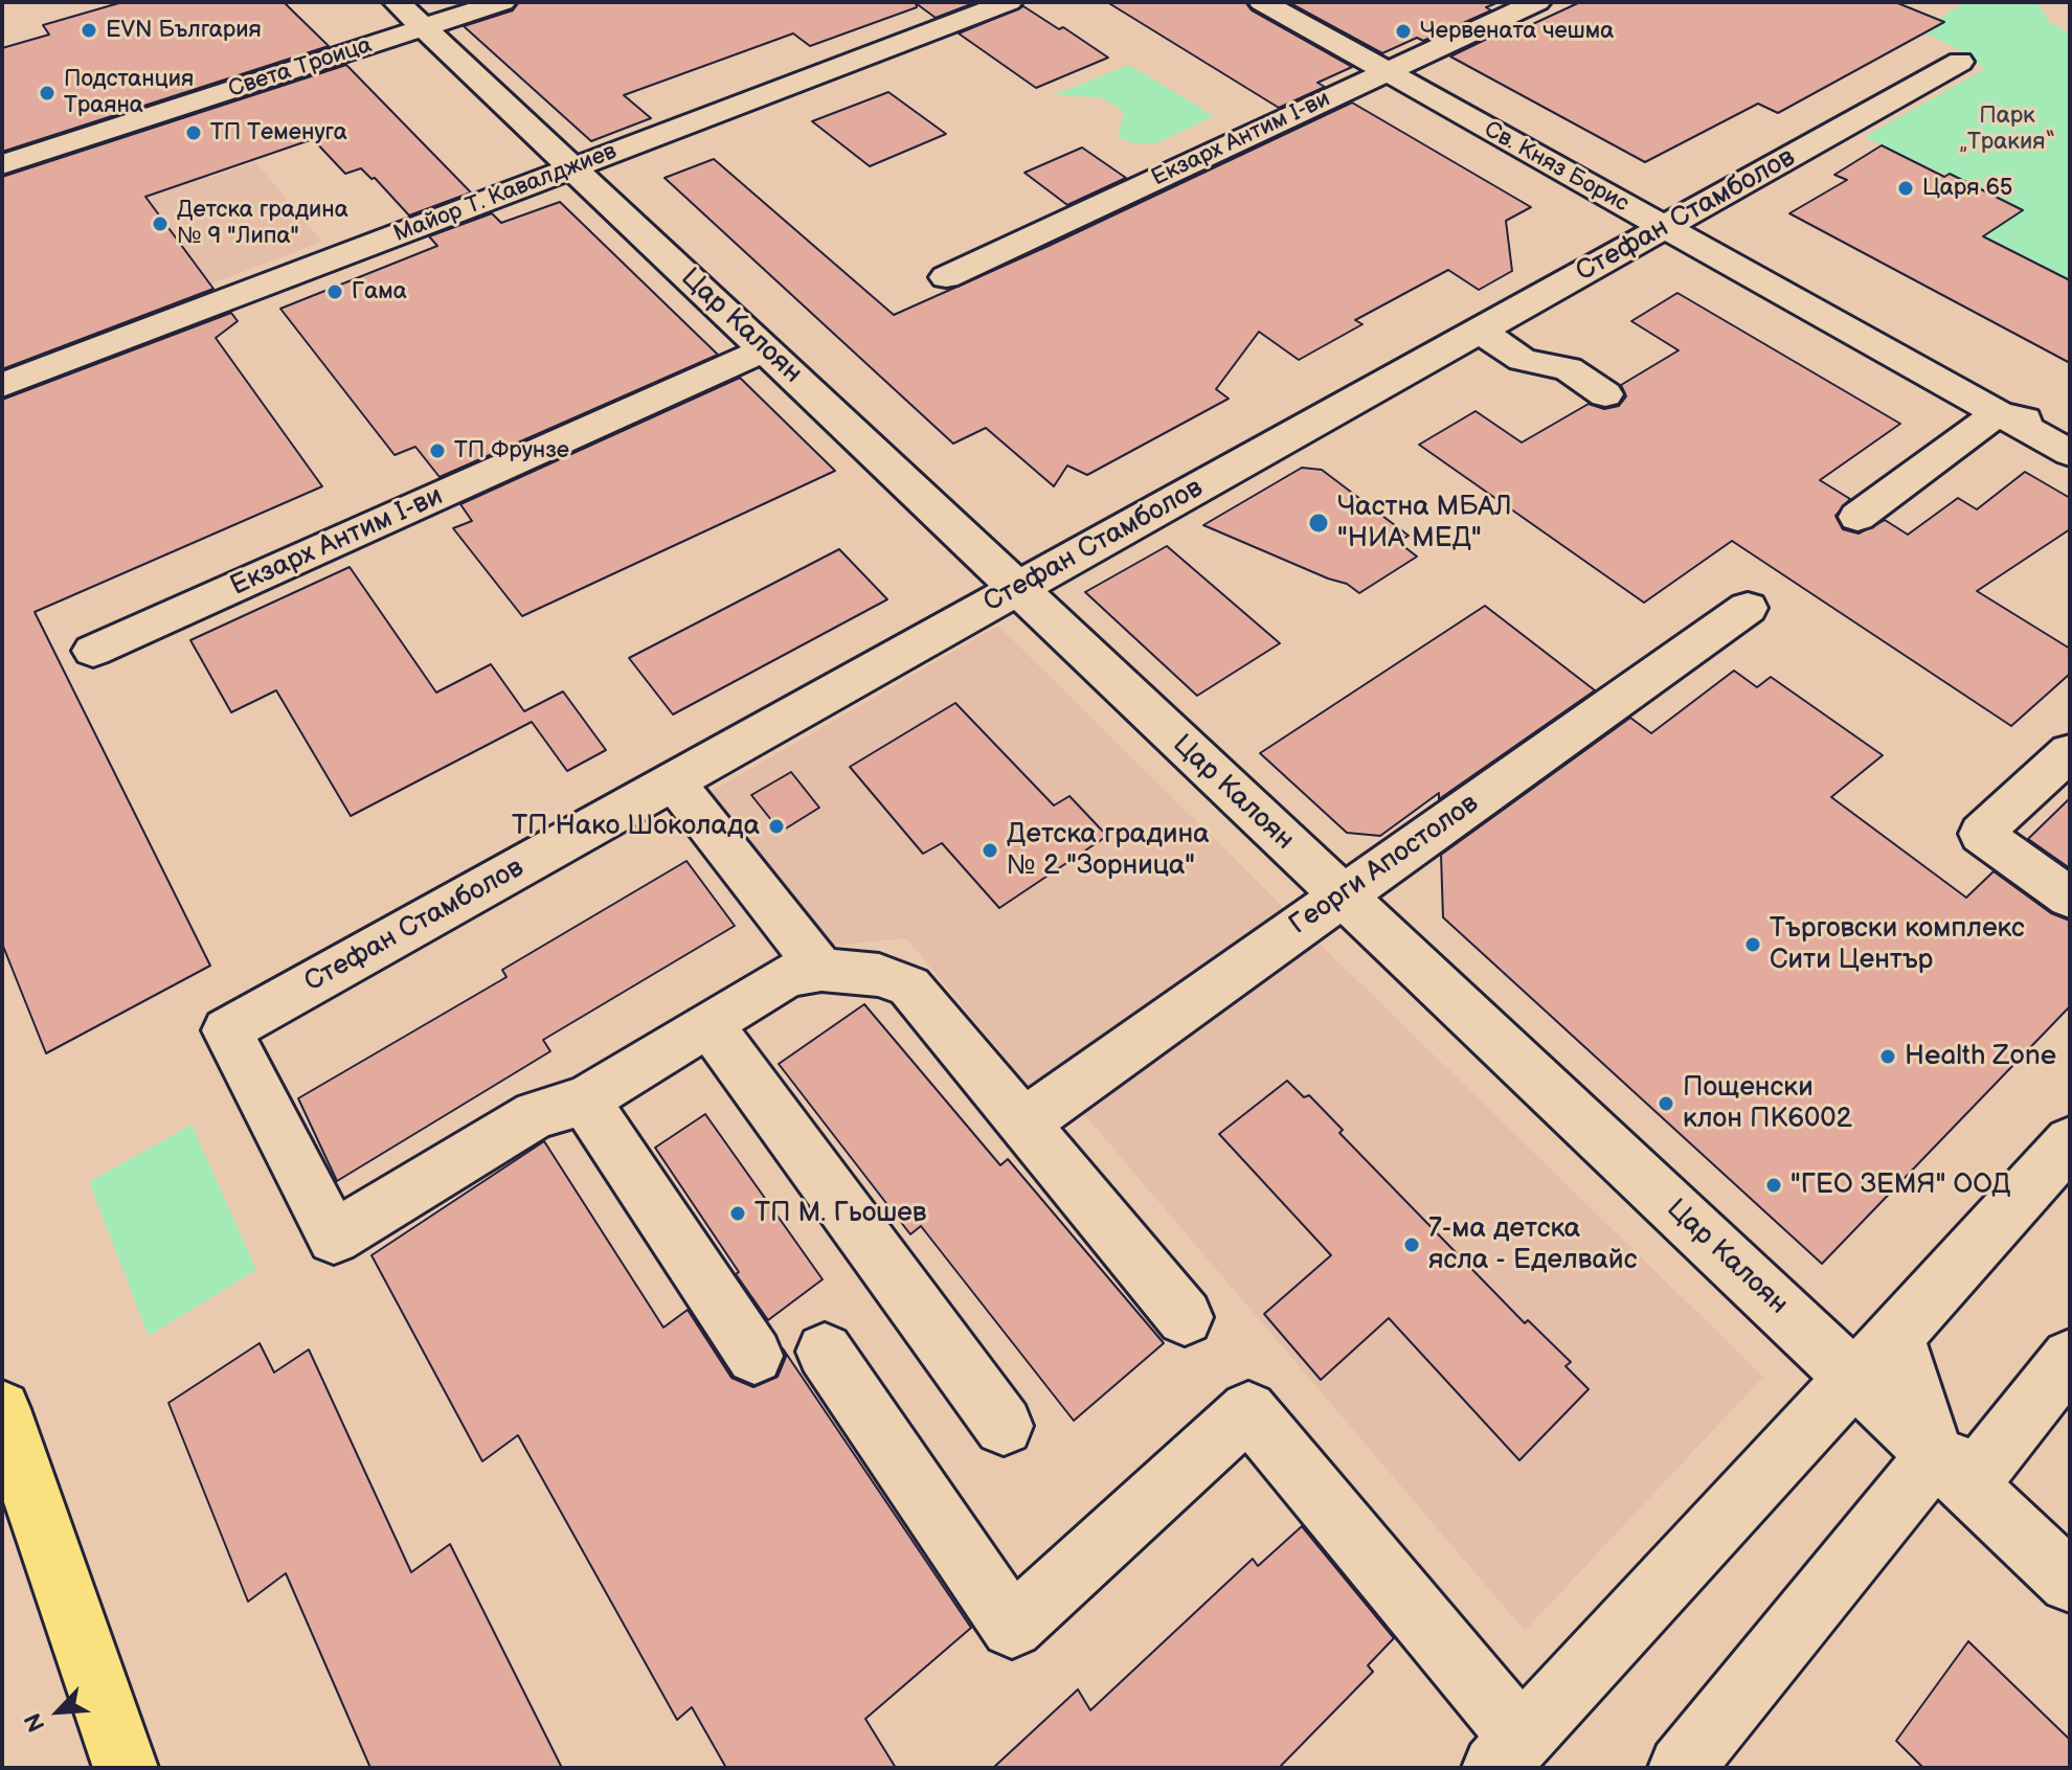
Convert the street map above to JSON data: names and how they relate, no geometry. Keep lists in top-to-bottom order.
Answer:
{
  "streets": {
    "street": [
      "Света Троица",
      "Екзарх Антим I-ви",
      "Св. Княз Борис",
      "Майор Т. Кавалджиев",
      "Стефан Стамболов",
      "Цар Калоян",
      "Георги Апостолов"
    ]
  },
  "crossings": [
    ["Света Троица", "Цар Калоян"],
    ["Екзарх Антим I-ви", "Св. Княз Борис"],
    ["Екзарх Антим I-ви", "Цар Калоян"],
    ["Св. Княз Борис", "Стефан Стамболов"],
    ["Майор Т. Кавалджиев", "Цар Калоян"],
    ["Стефан Стамболов", "Цар Калоян"],
    ["Цар Калоян", "Георги Апостолов"]
  ],
  "parks": ["Парк „Тракия“"],
  "places": [
    "EVN България",
    "Червената чешма",
    "Подстанция Траяна",
    "ТП Теменуга",
    "Царя 65",
    "Детска градина № 9 \"Липа\"",
    "Гама",
    "ТП Фрунзе",
    "Частна МБАЛ \"НИА МЕД\"",
    "ТП Нако Шоколада",
    "Детска градина № 2 \"Зорница\"",
    "Търговски комплекс Сити Център",
    "Health Zone",
    "Пощенски клон ПК6002",
    "\"ГЕО ЗЕМЯ\" ООД",
    "ТП М. Гьошев",
    "7-ма детска ясла - Еделвайс"
  ],
  "north": "bottom left"
}
